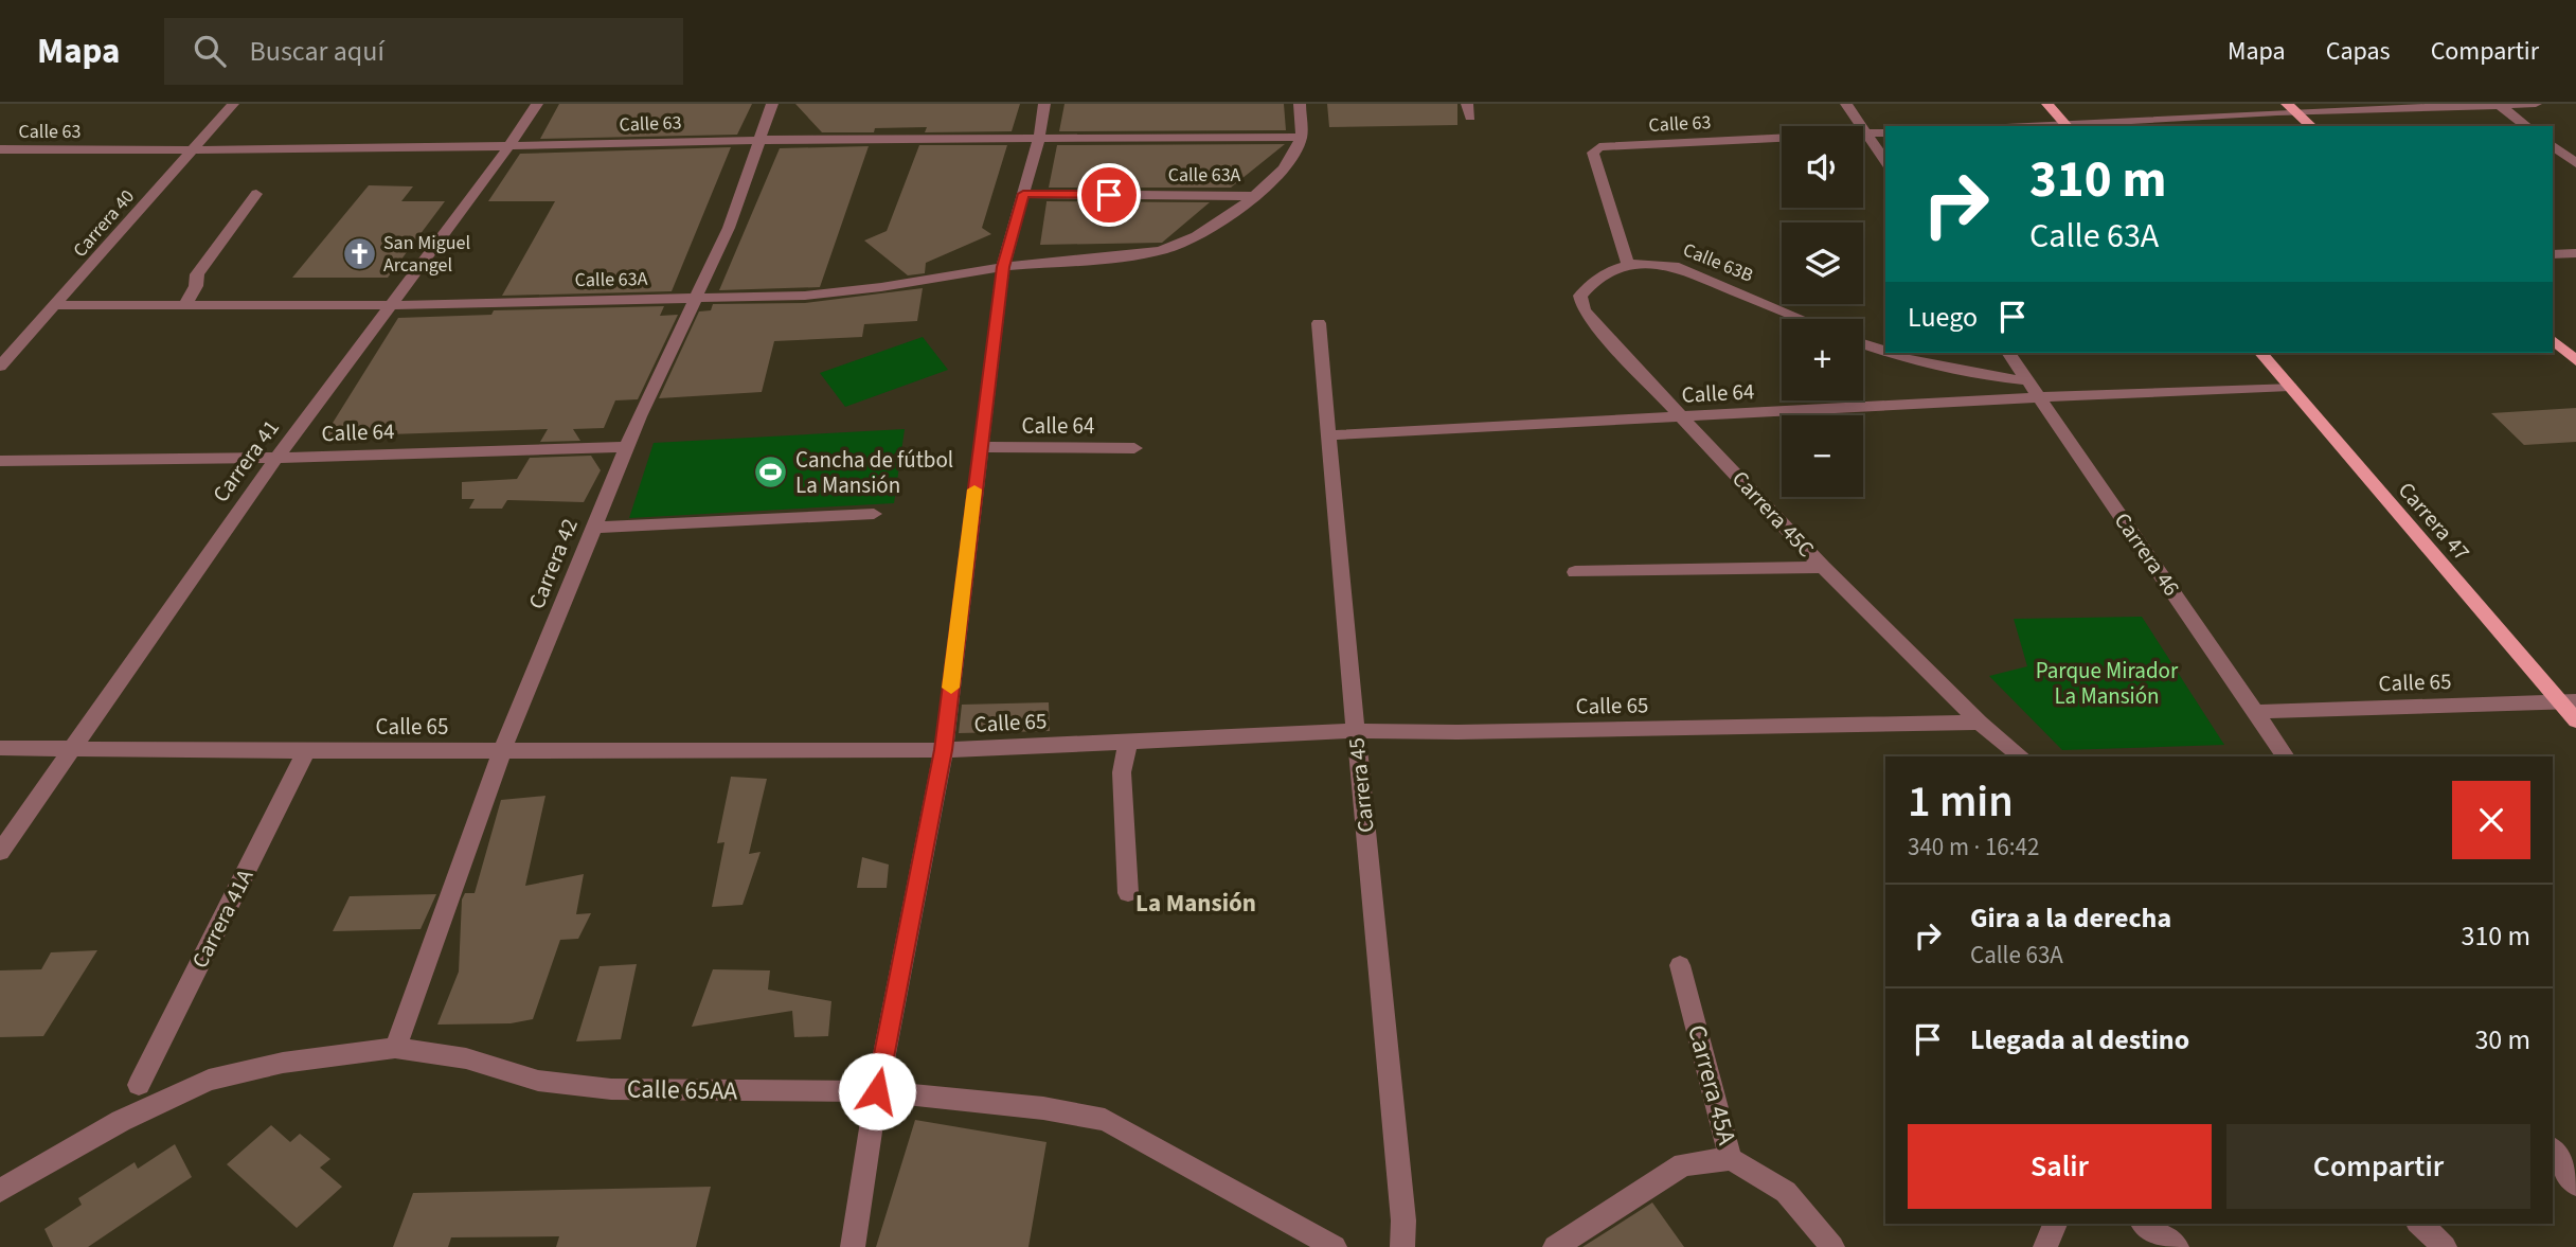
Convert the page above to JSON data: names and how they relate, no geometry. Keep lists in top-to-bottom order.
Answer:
{
  "streets": {
    "main road": ["Carrera 47"],
    "street": [
      "Calle 63",
      "Calle 63A",
      "Carrera 40",
      "Calle 63B",
      "Calle 64",
      "Carrera 41",
      "Carrera 45C",
      "Carrera 46",
      "Carrera 42",
      "Calle 65",
      "Carrera 45",
      "Carrera 41A",
      "Carrera 45A",
      "Calle 65AA"
    ]
  },
  "crossings": [
    ["Calle 63", "Carrera 40"],
    ["Calle 63", "Calle 63B"],
    ["Calle 63", "Carrera 41"],
    ["Calle 63", "Carrera 45C"],
    ["Calle 63", "Carrera 42"],
    ["Calle 63A", "Carrera 40"],
    ["Calle 63A", "Carrera 41"],
    ["Calle 63A", "Carrera 42"],
    ["Calle 63B", "Carrera 45C"],
    ["Calle 64", "Carrera 41"],
    ["Calle 64", "Carrera 45C"],
    ["Calle 64", "Carrera 47"],
    ["Calle 64", "Carrera 46"],
    ["Calle 64", "Carrera 42"],
    ["Calle 64", "Carrera 45"],
    ["Carrera 41", "Calle 65"],
    ["Carrera 45C", "Calle 65"],
    ["Carrera 47", "Calle 65"],
    ["Carrera 46", "Calle 65"],
    ["Carrera 42", "Calle 65"],
    ["Carrera 42", "Calle 65AA"],
    ["Calle 65", "Carrera 45"],
    ["Calle 65", "Carrera 41A"]
  ],
  "districts": ["La Mansión"],
  "parks": ["Parque Mirador La Mansión"],
  "places": {
    "church": ["San Miguel Arcangel"],
    "sports": ["Cancha de fútbol La Mansión"]
  },
  "page": {
    "header": "Mapa",
    "search": "Buscar aquí",
    "nav": ["Mapa", "Capas", "Compartir"],
    "map_buttons": ["+", "−"],
    "turn": ["310 m", "Calle 63A"],
    "then": "Luego",
    "heading": ["1 min", "340 m · 16:42"],
    "list": [
      {
        "name": "Gira a la derecha",
        "note": "Calle 63A",
        "value": "310 m"
      },
      {
        "name": "Llegada al destino",
        "value": "30 m"
      }
    ],
    "buttons": ["Salir", "Compartir"]
  }
}
